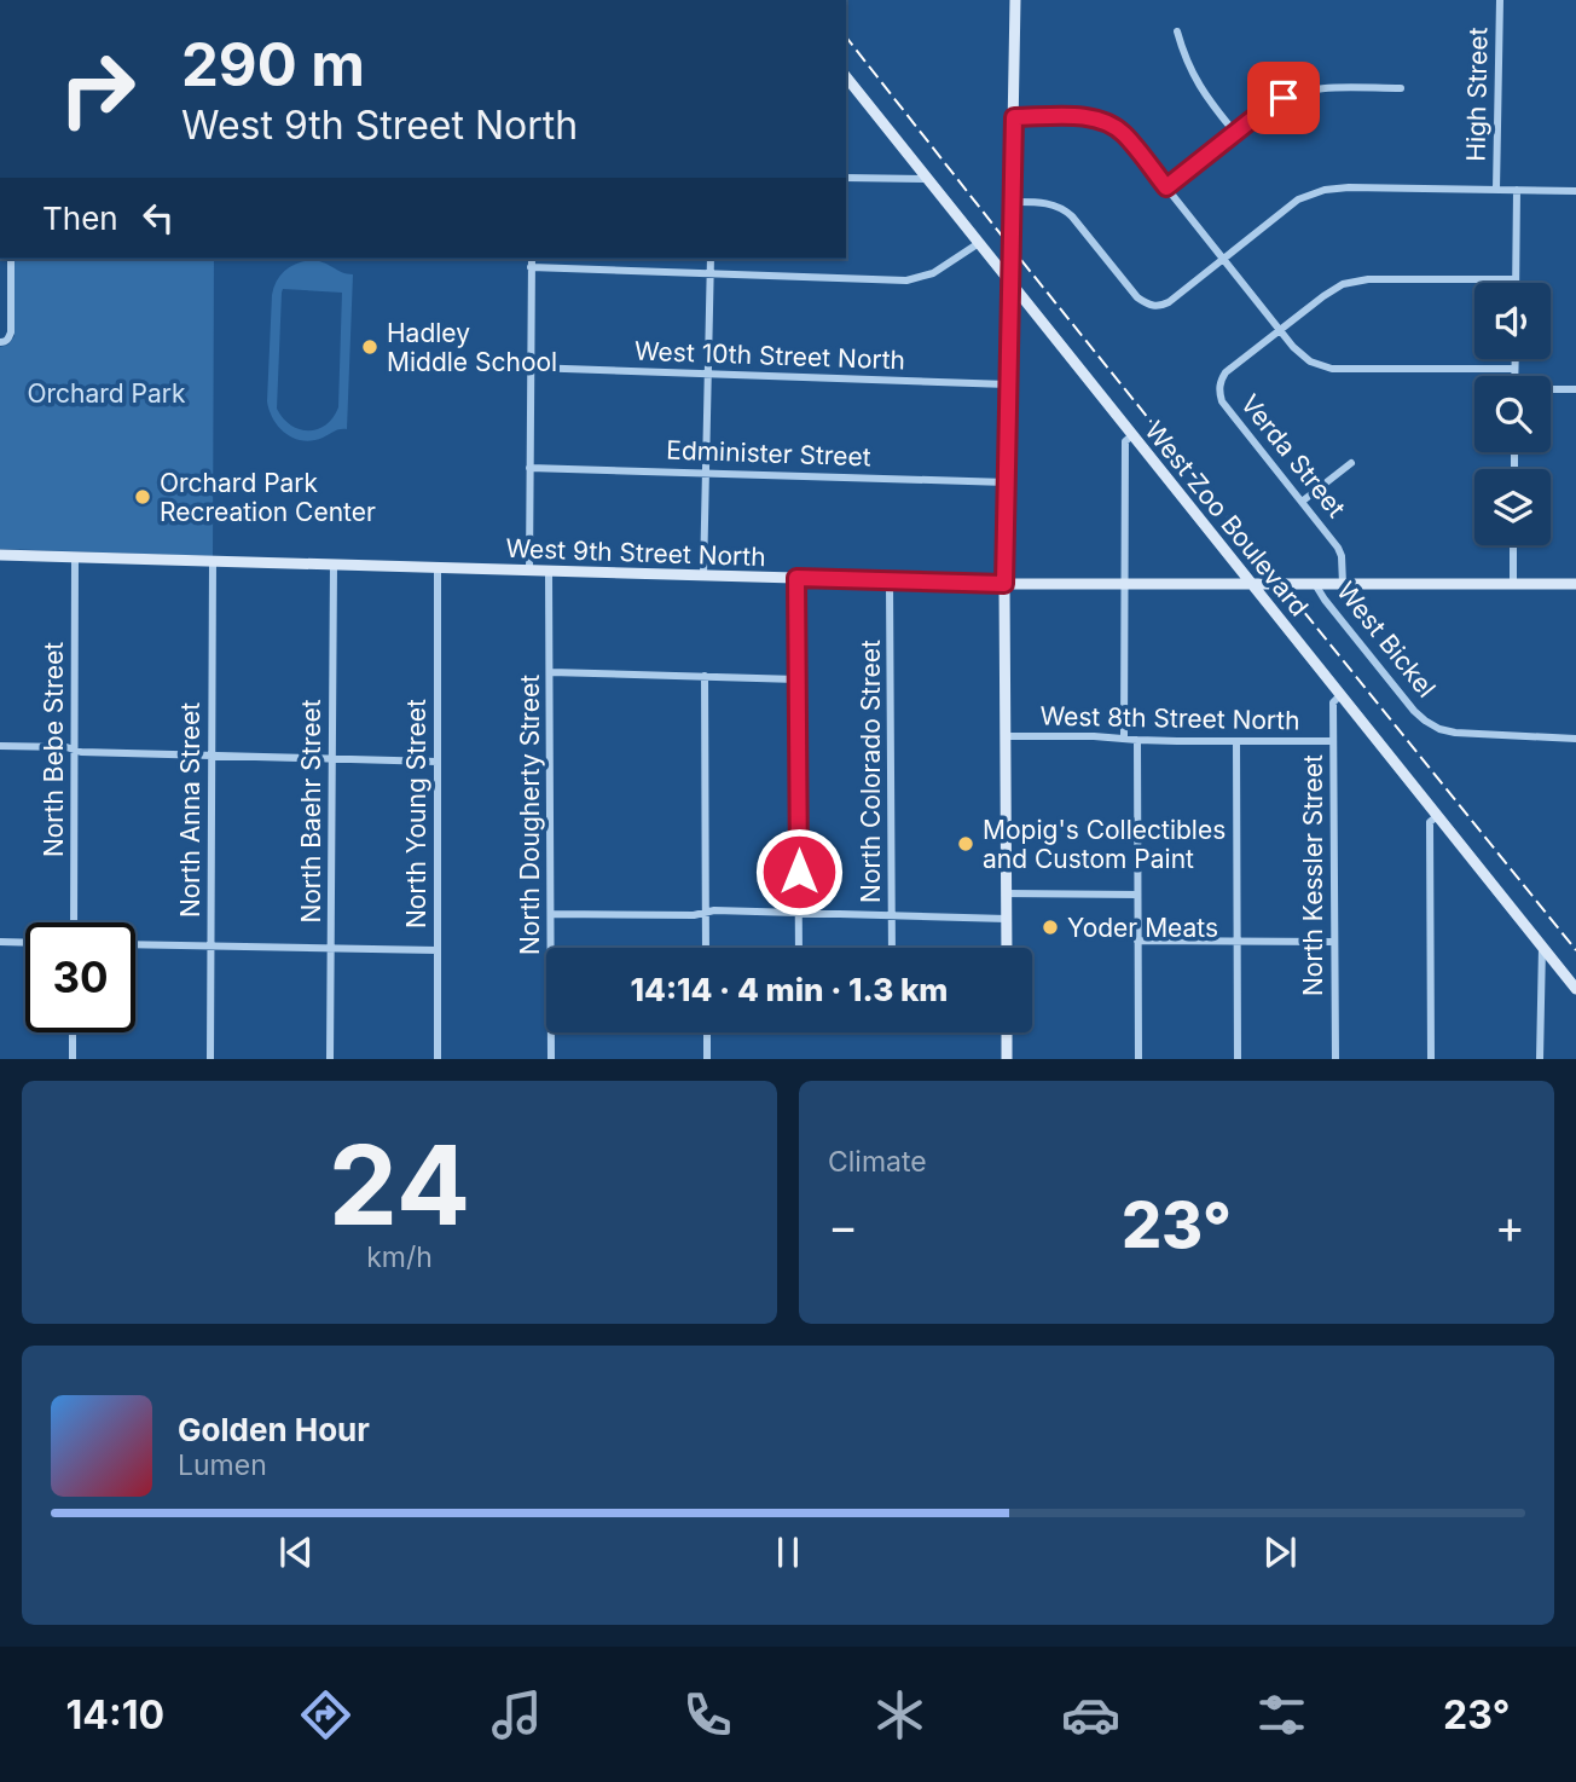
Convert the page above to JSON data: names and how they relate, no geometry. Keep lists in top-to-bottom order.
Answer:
{
  "streets": {
    "main road": ["West Zoo Boulevard", "West 9th Street North"],
    "street": [
      "High Street",
      "West 10th Street North",
      "Edminister Street",
      "Verda Street",
      "West Bickel",
      "West 8th Street North",
      "North Bebe Street",
      "North Colorado Street",
      "North Anna Street",
      "North Baehr Street",
      "North Young Street",
      "North Dougherty Street",
      "North Kessler Street"
    ]
  },
  "crossings": [
    ["Verda Street", "West 9th Street North"],
    ["West Zoo Boulevard", "West 9th Street North"],
    ["West Zoo Boulevard", "North Kessler Street"],
    ["West 9th Street North", "West Bickel"],
    ["West 9th Street North", "North Bebe Street"],
    ["West 9th Street North", "North Colorado Street"],
    ["West 9th Street North", "North Anna Street"],
    ["West 9th Street North", "North Baehr Street"],
    ["West 9th Street North", "North Young Street"],
    ["West 9th Street North", "North Dougherty Street"],
    ["West 8th Street North", "North Kessler Street"]
  ],
  "parks": ["Orchard Park"],
  "places": [
    "Hadley Middle School",
    "Orchard Park Recreation Center",
    "Mopig's Collectibles and Custom Paint",
    "Yoder Meats"
  ],
  "page": {
    "turn": ["290 m", "West 9th Street North"],
    "then": "Then",
    "limit": "30",
    "trip": "14:14 · 4 min · 1.3 km",
    "tile": [
      ["24", "km/h"],
      "Climate"
    ],
    "heat": ["−", "23°", "+"],
    "song": ["Golden Hour", "Lumen"],
    "tabs": ["14:10", "23°"]
  }
}
